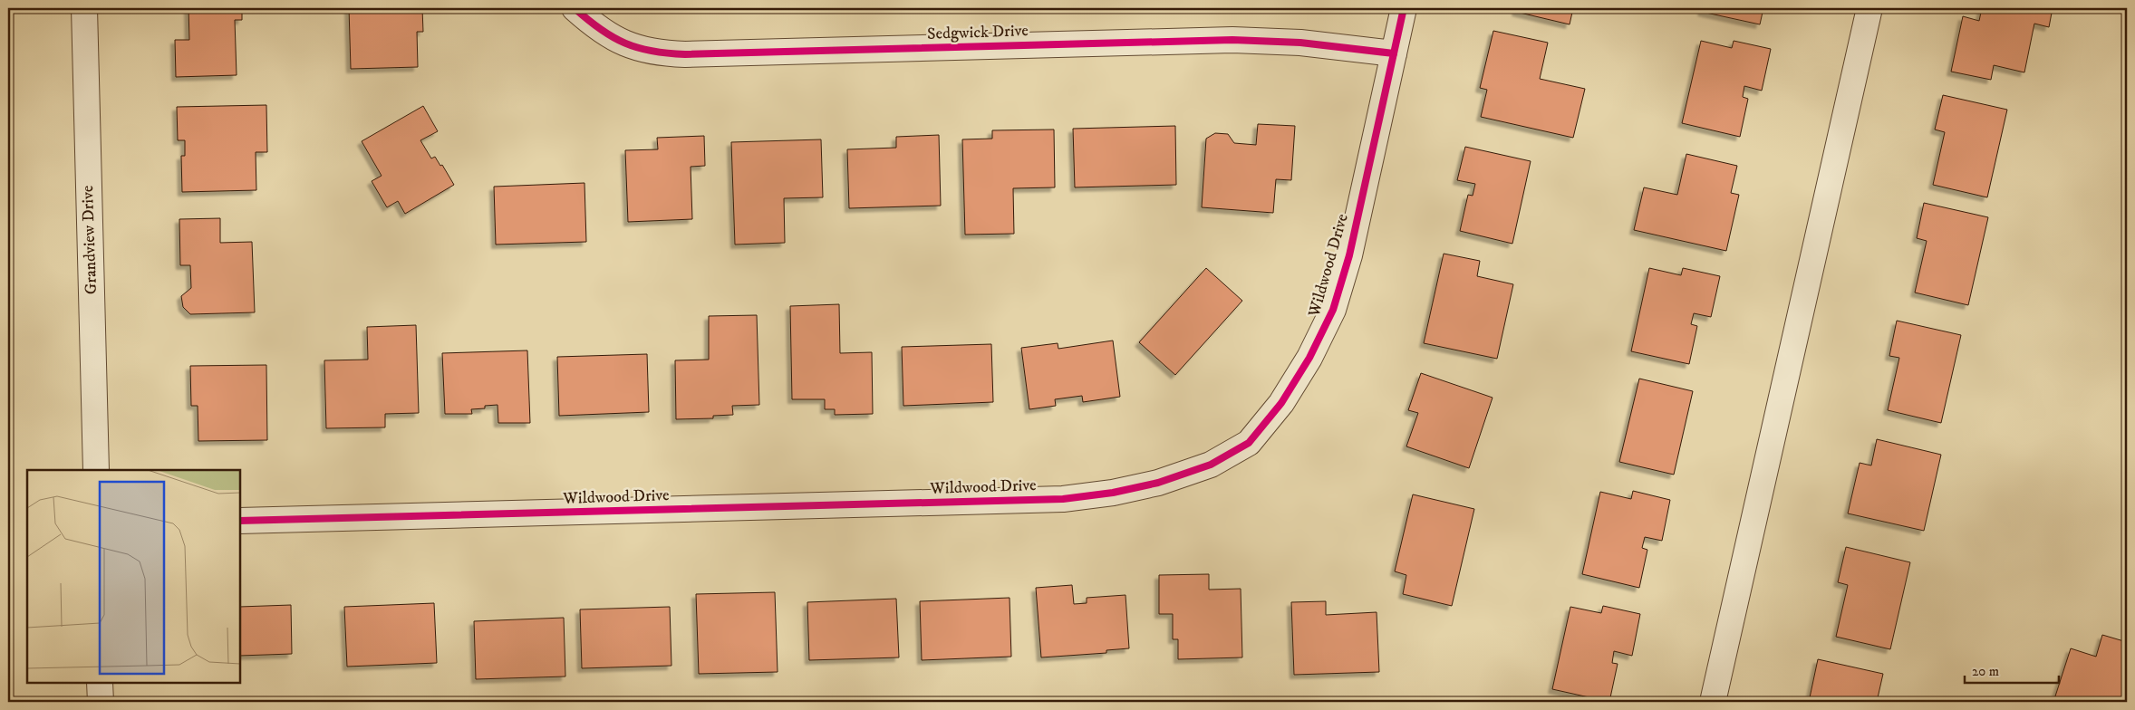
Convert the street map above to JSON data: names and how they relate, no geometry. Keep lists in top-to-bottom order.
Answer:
{
  "streets": {
    "street": ["Sedgwick Drive", "Grandview Drive", "Wildwood Drive"]
  },
  "crossings": [
    ["Sedgwick Drive", "Wildwood Drive"]
  ],
  "scale_bar": "20 m"
}
